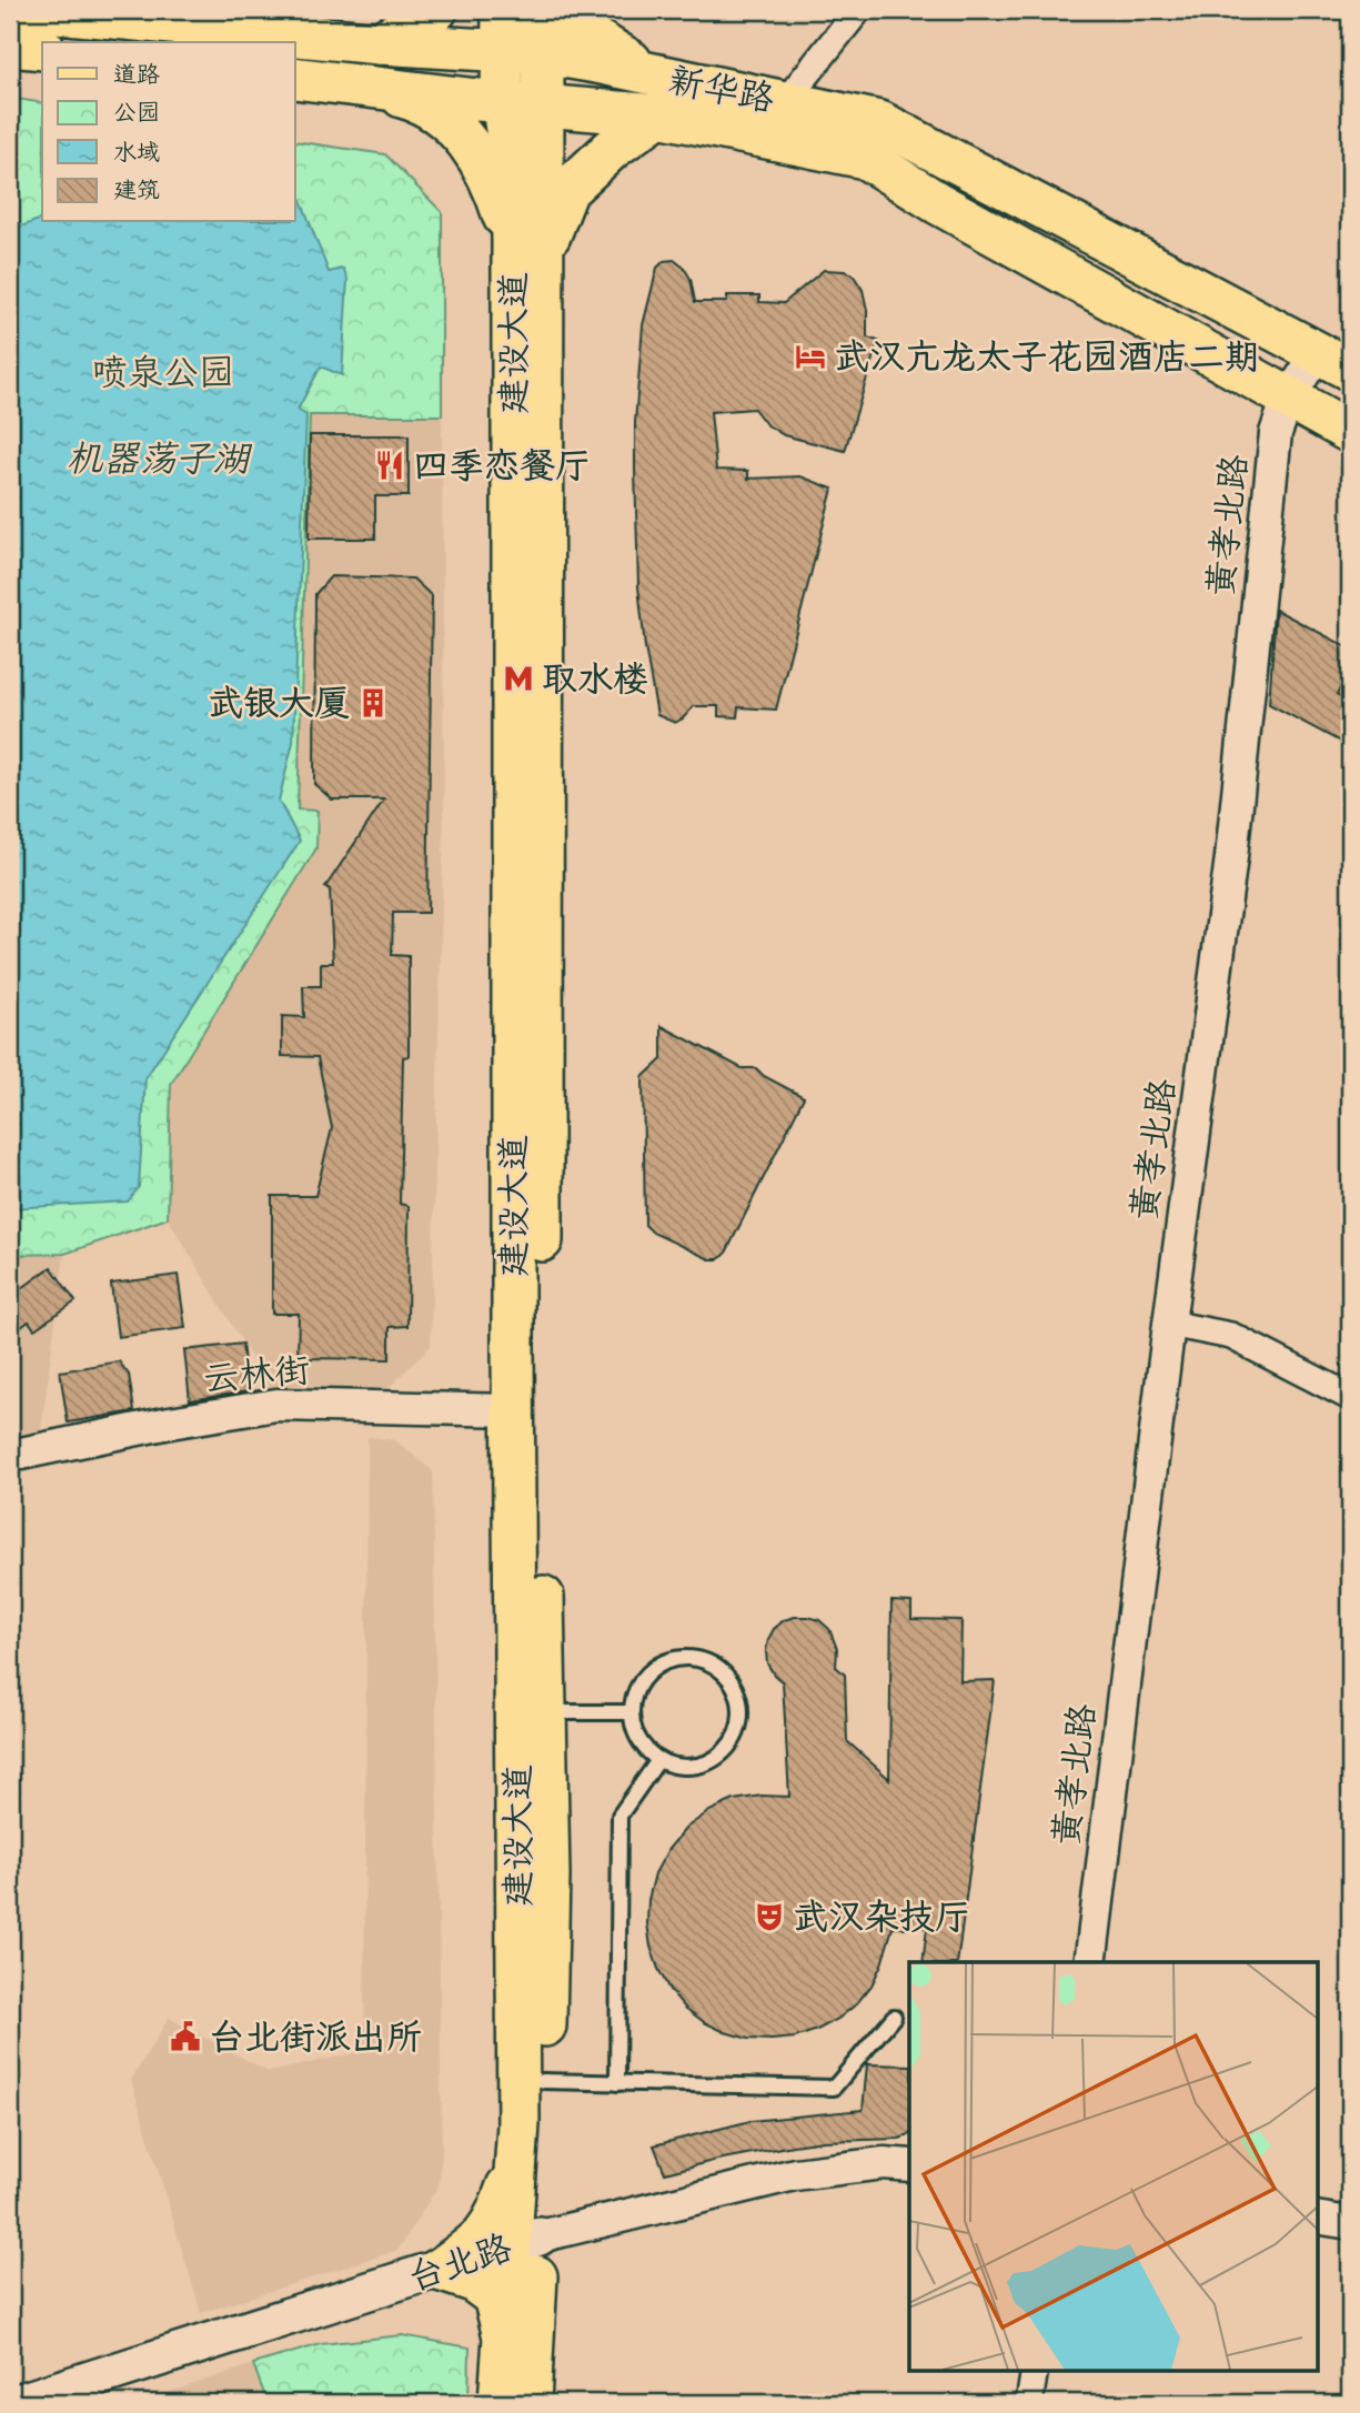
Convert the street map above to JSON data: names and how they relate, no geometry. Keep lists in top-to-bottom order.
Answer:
{
  "streets": {
    "main road": ["新华路", "建设大道", "台北路"],
    "street": ["黄孝北路", "云林街"]
  },
  "crossings": [
    ["新华路", "建设大道"],
    ["新华路", "黄孝北路"],
    ["建设大道", "云林街"],
    ["建设大道", "台北路"]
  ],
  "water": ["机器荡子湖"],
  "parks": ["喷泉公园"],
  "places": {
    "hotel": ["武汉亢龙太子花园酒店二期"],
    "restaurant": ["四季恋餐厅"],
    "metro station": ["取水楼"],
    "building": ["武银大厦"],
    "theatre": ["武汉杂技厅"],
    "public building": ["台北街派出所"]
  },
  "legend": [
    "道路",
    "公园",
    "水域",
    "建筑"
  ]
}
